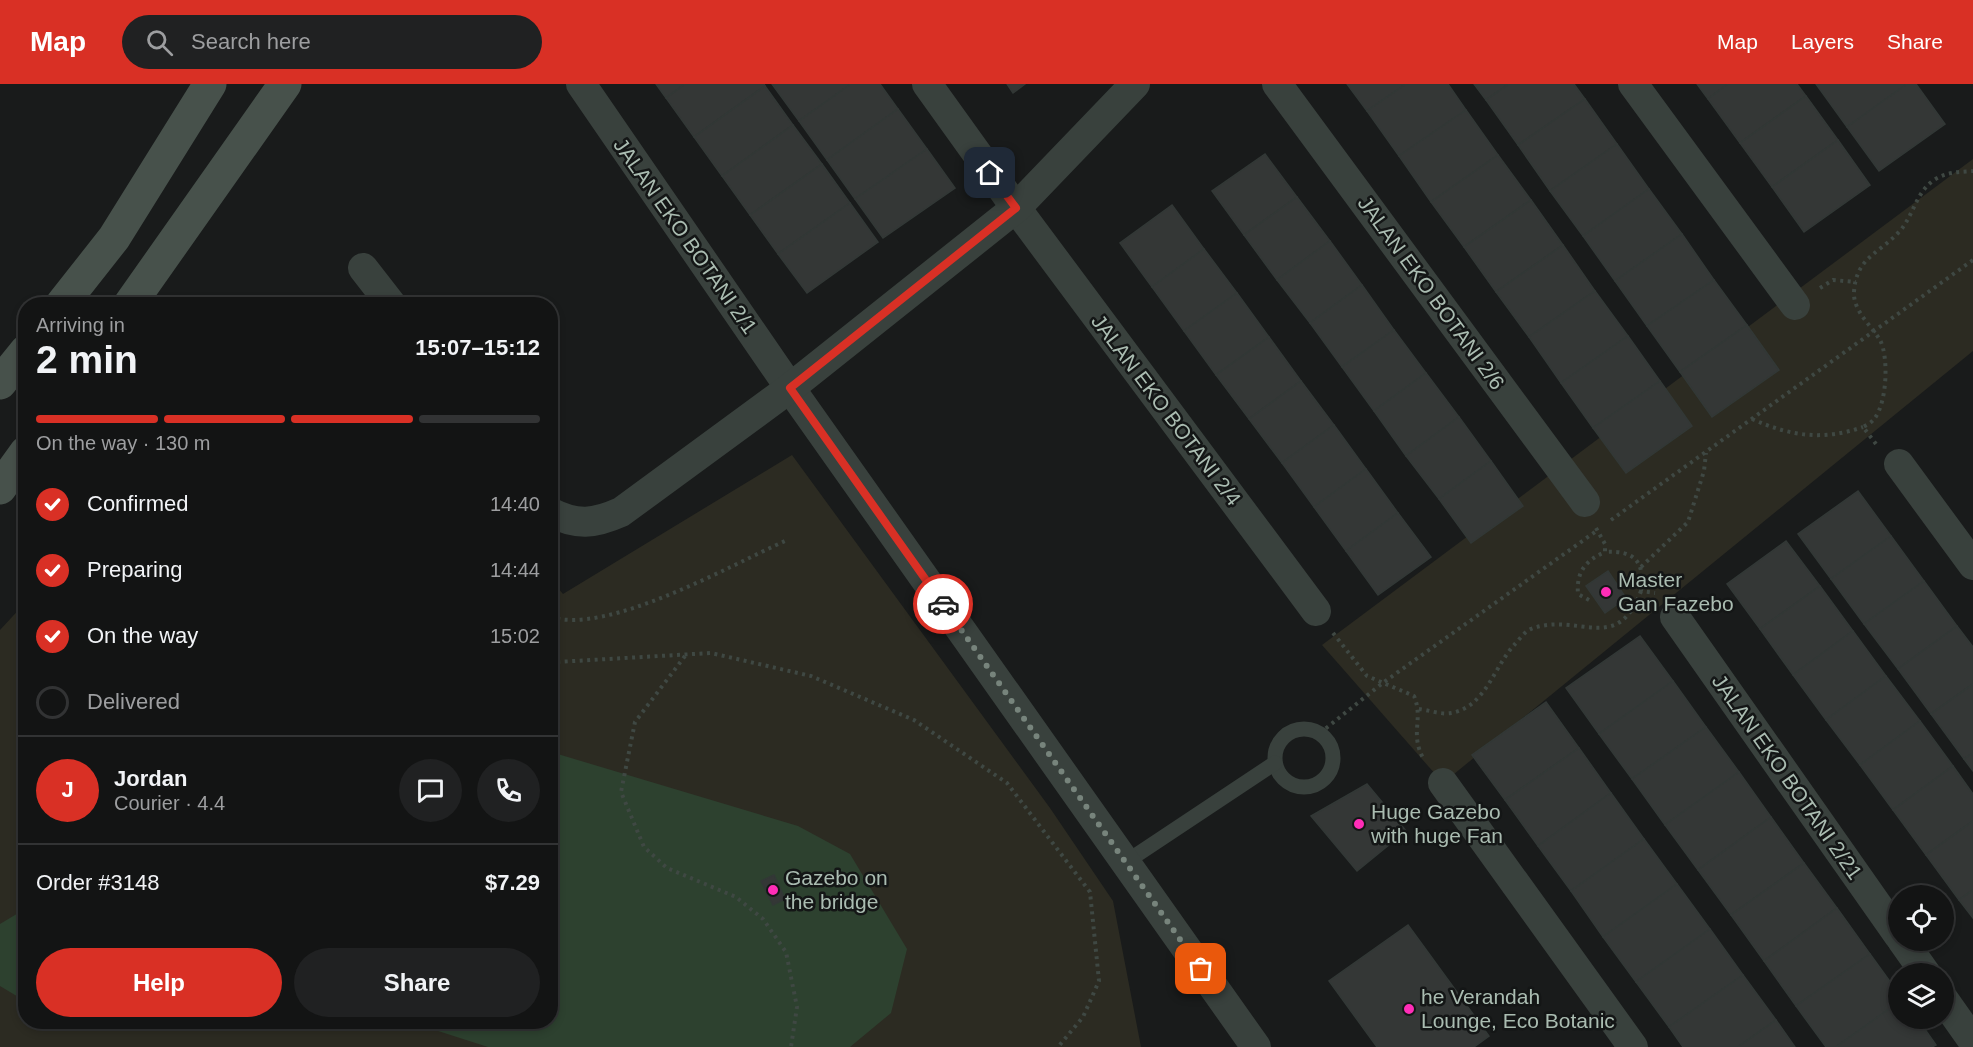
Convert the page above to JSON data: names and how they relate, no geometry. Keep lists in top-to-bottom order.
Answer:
{
  "streets": {
    "street": [
      "JALAN EKO BOTANI 2/1",
      "JALAN EKO BOTANI 2/6",
      "JALAN EKO BOTANI 2/4",
      "JALAN EKO BOTANI 2/21"
    ]
  },
  "places": [
    "Master Gan Fazebo",
    "Huge Gazebo with huge Fan",
    "Gazebo on the bridge",
    "he Verandah Lounge, Eco Botanic"
  ],
  "page": {
    "header": "Map",
    "search": "Search here",
    "nav": ["Map", "Layers", "Share"],
    "heading": ["2 min", "Arriving in", "15:07–15:12"],
    "panel": [
      "Jordan",
      "Courier · 4.4",
      "Order #3148",
      "$7.29"
    ],
    "bar": "On the way · 130 m",
    "list": [
      ["Confirmed", "14:40"],
      ["Preparing", "14:44"],
      ["On the way", "15:02"],
      "Delivered"
    ],
    "round": "J",
    "buttons": ["Help", "Share"]
  }
}
